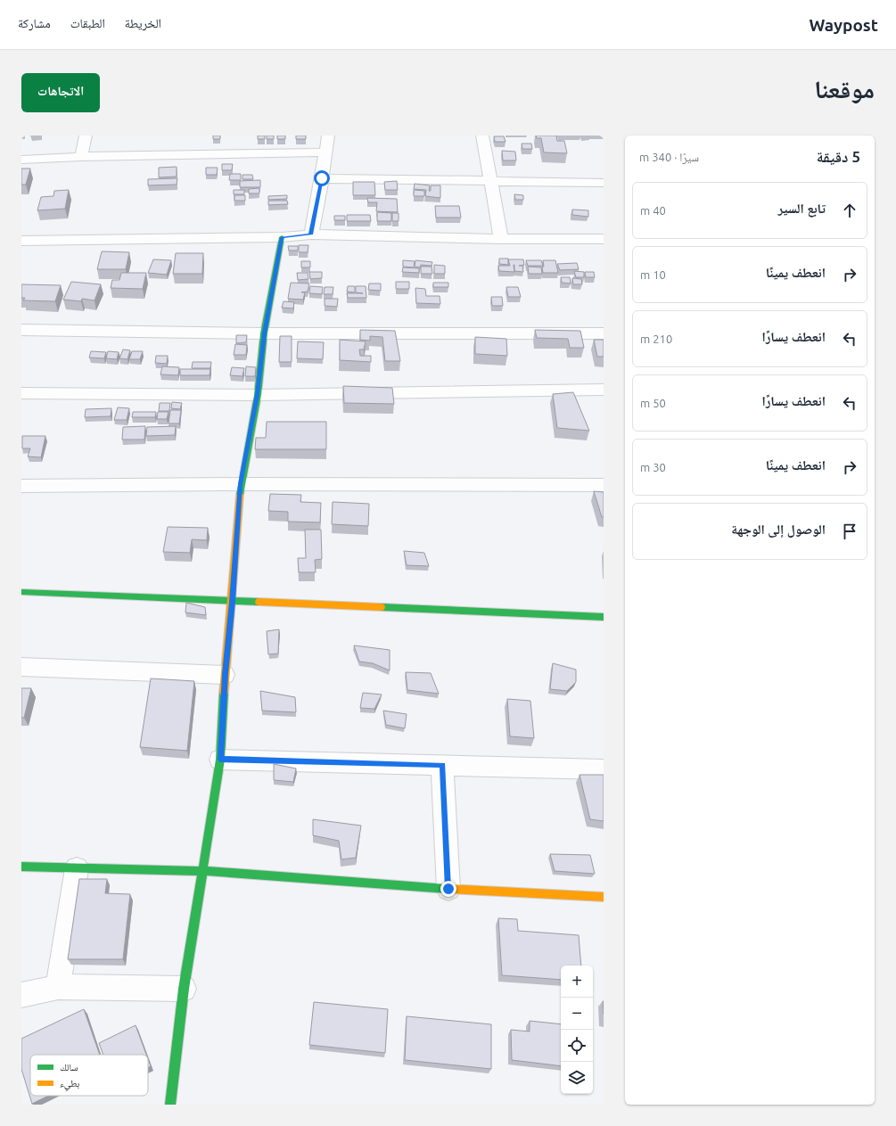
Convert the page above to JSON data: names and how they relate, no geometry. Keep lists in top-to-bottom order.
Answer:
{
  "legend": ["سالك", "بطيء"],
  "page": {
    "header": "Waypost",
    "nav": ["الخريطة", "الطبقات", "مشاركة"],
    "title": "موقعنا",
    "buttons": "الاتجاهات",
    "heading": ["5 دقيقة", "سيرًا · 340 m"],
    "list": [
      ["تابع السير", "40 m"],
      ["انعطف يمينًا", "10 m"],
      ["انعطف يسارًا", "210 m"],
      ["انعطف يسارًا", "50 m"],
      ["انعطف يمينًا", "30 m"],
      "الوصول إلى الوجهة"
    ],
    "map_buttons": ["+", "−"]
  }
}
